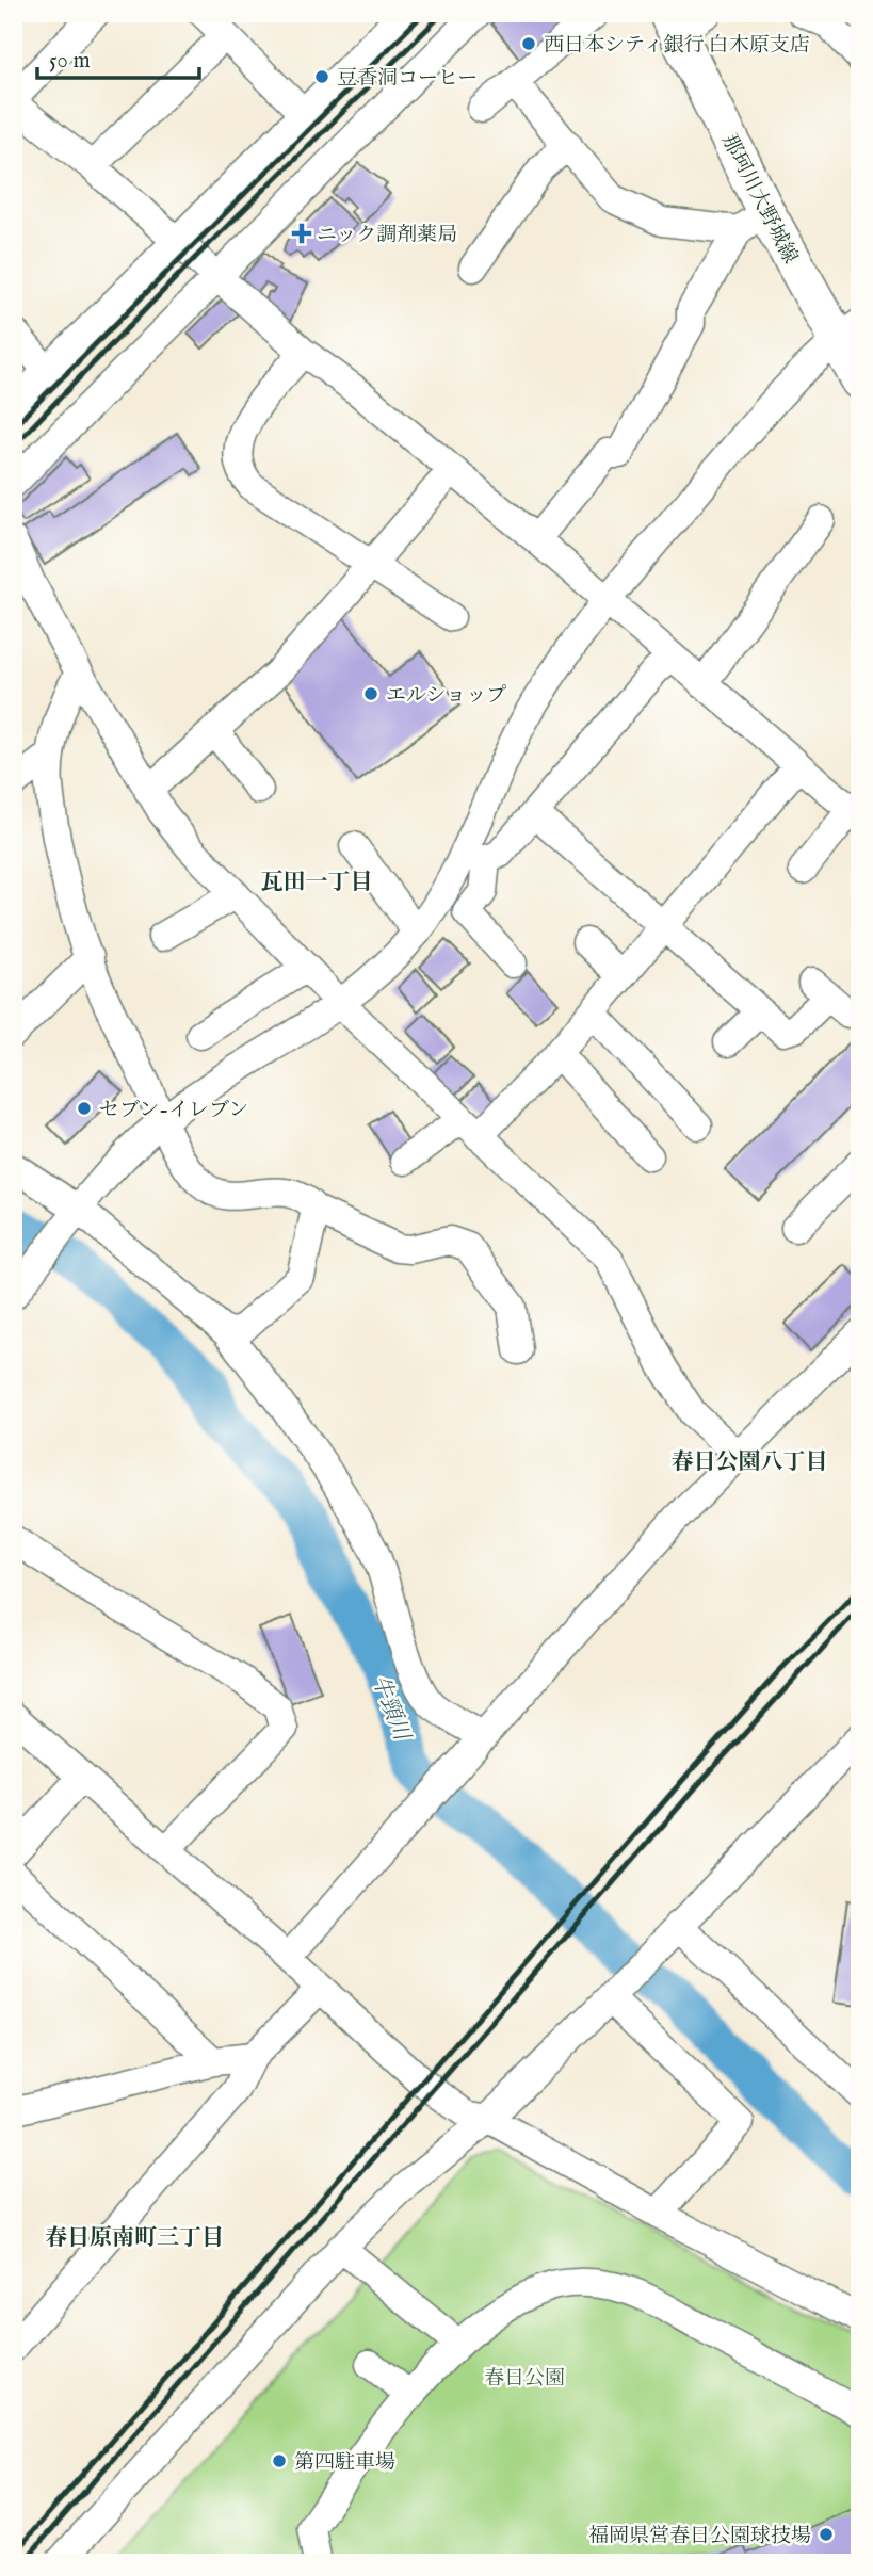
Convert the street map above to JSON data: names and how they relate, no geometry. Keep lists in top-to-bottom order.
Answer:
{
  "streets": {
    "main road": ["那珂川大野城線"]
  },
  "districts": ["瓦田一丁目", "春日公園八丁目", "春日原南町三丁目"],
  "water": ["牛頸川"],
  "parks": ["春日公園"],
  "places": {
    "other": [
      "西日本シティ銀行 白木原支店",
      "豆香洞コーヒー",
      "エルショップ",
      "セブン-イレブン",
      "第四駐車場",
      "福岡県営春日公園球技場"
    ],
    "health": ["ニック調剤薬局"]
  },
  "scale_bar": "50 m"
}
